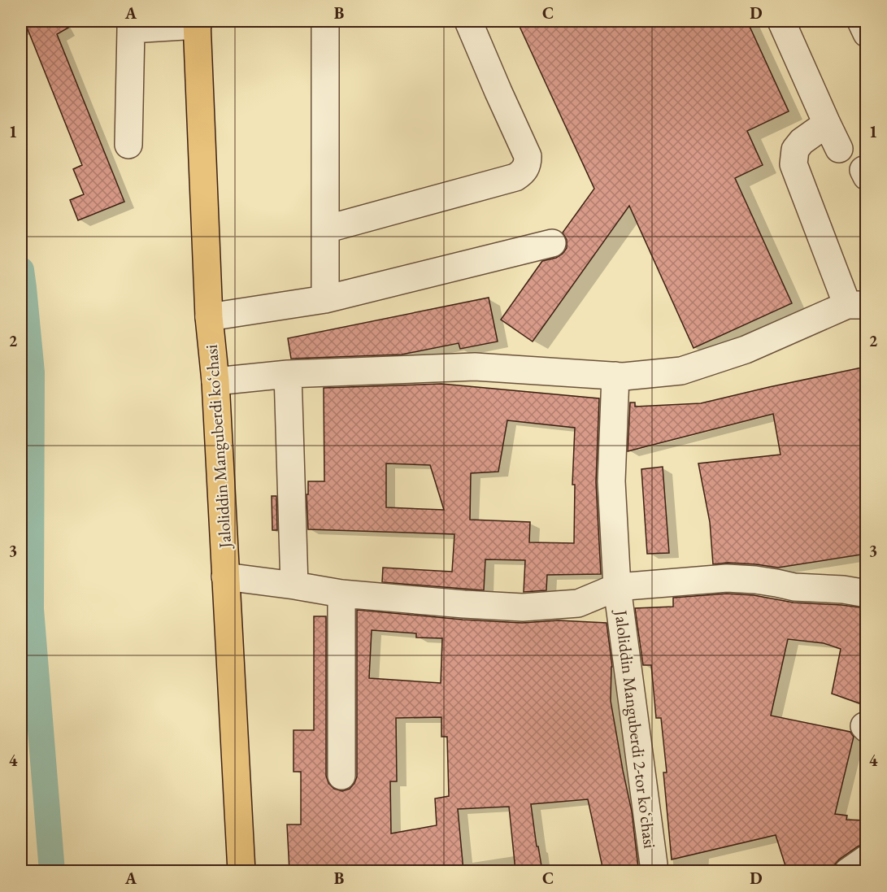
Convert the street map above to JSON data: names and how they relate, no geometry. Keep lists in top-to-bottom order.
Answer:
{
  "streets": {
    "main road": ["Jaloliddin Manguberdi koʻchasi"],
    "street": ["Jaloliddin Manguberdi 2-tor koʻchasi"]
  },
  "crossings": [
    ["Jaloliddin Manguberdi koʻchasi", "Jaloliddin Manguberdi 2-tor koʻchasi"]
  ],
  "grid": {
    "columns": [
      "A",
      "B",
      "C",
      "D"
    ],
    "rows": [
      "1",
      "2",
      "3",
      "4"
    ]
  }
}
